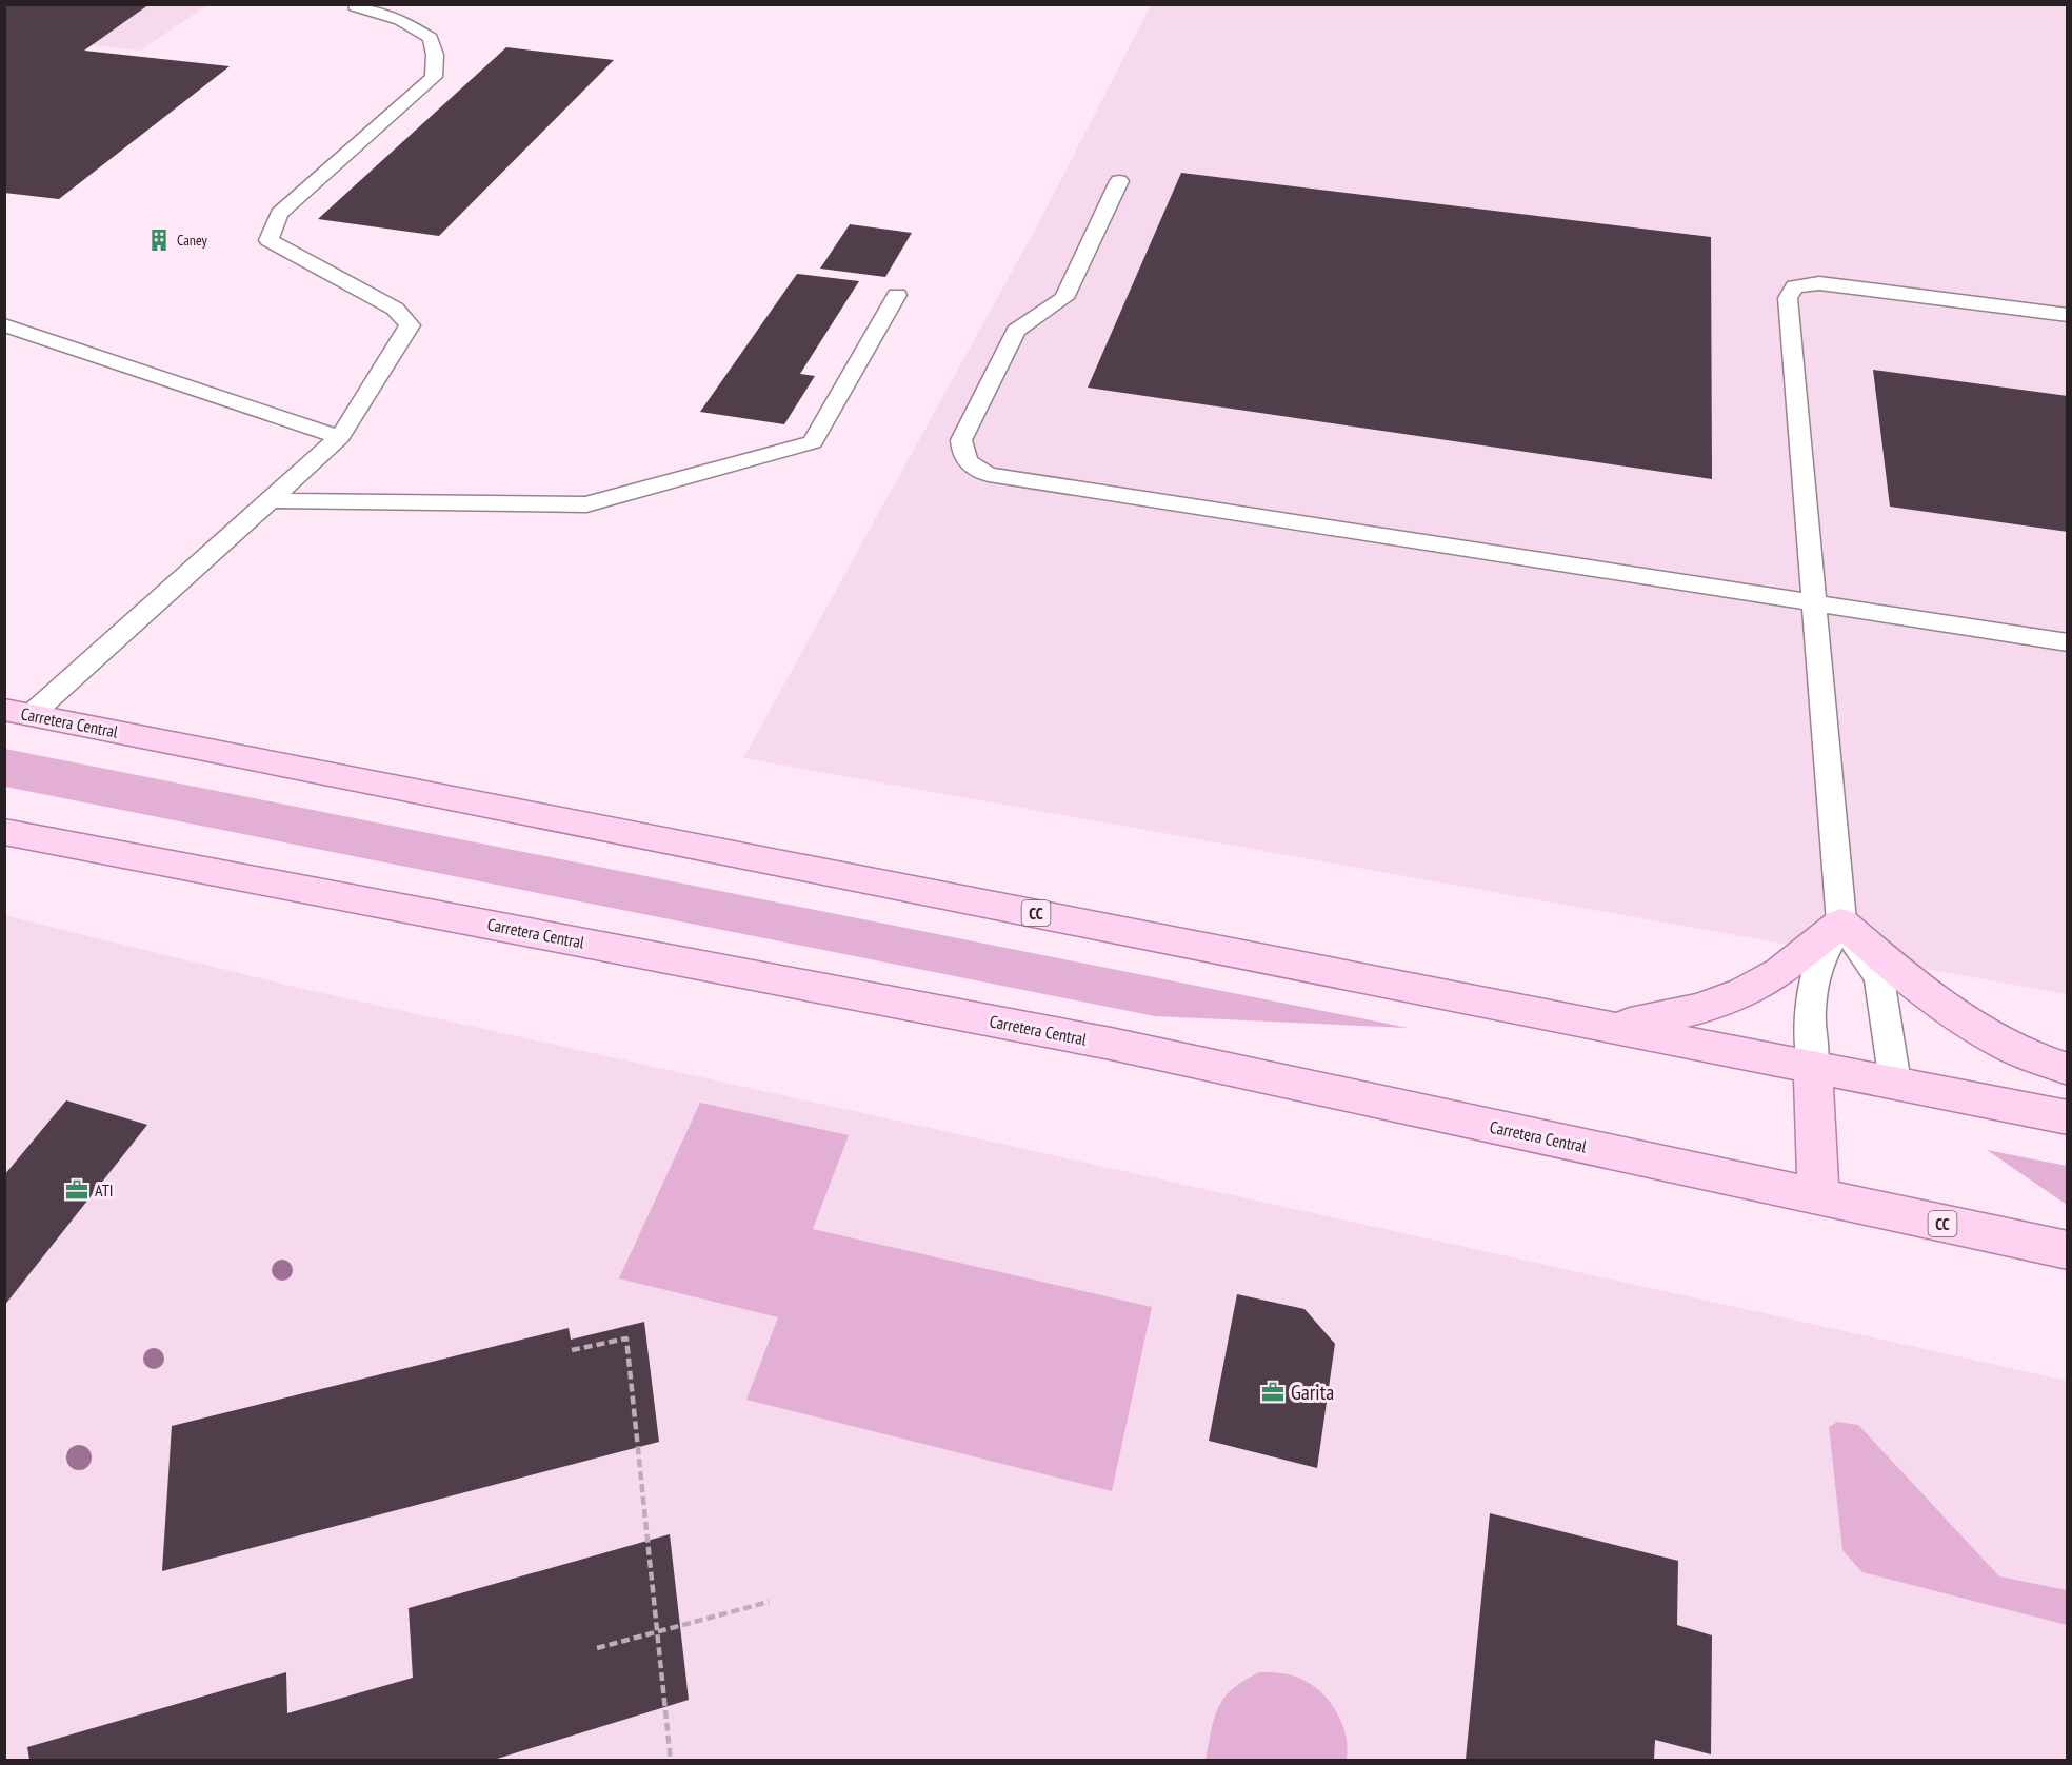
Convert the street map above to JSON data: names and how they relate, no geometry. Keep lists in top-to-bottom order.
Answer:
{
  "streets": {
    "main road": ["Carretera Central", "CC"]
  },
  "places": {
    "building": ["Caney"],
    "office": ["ATI", "Garita"]
  }
}
